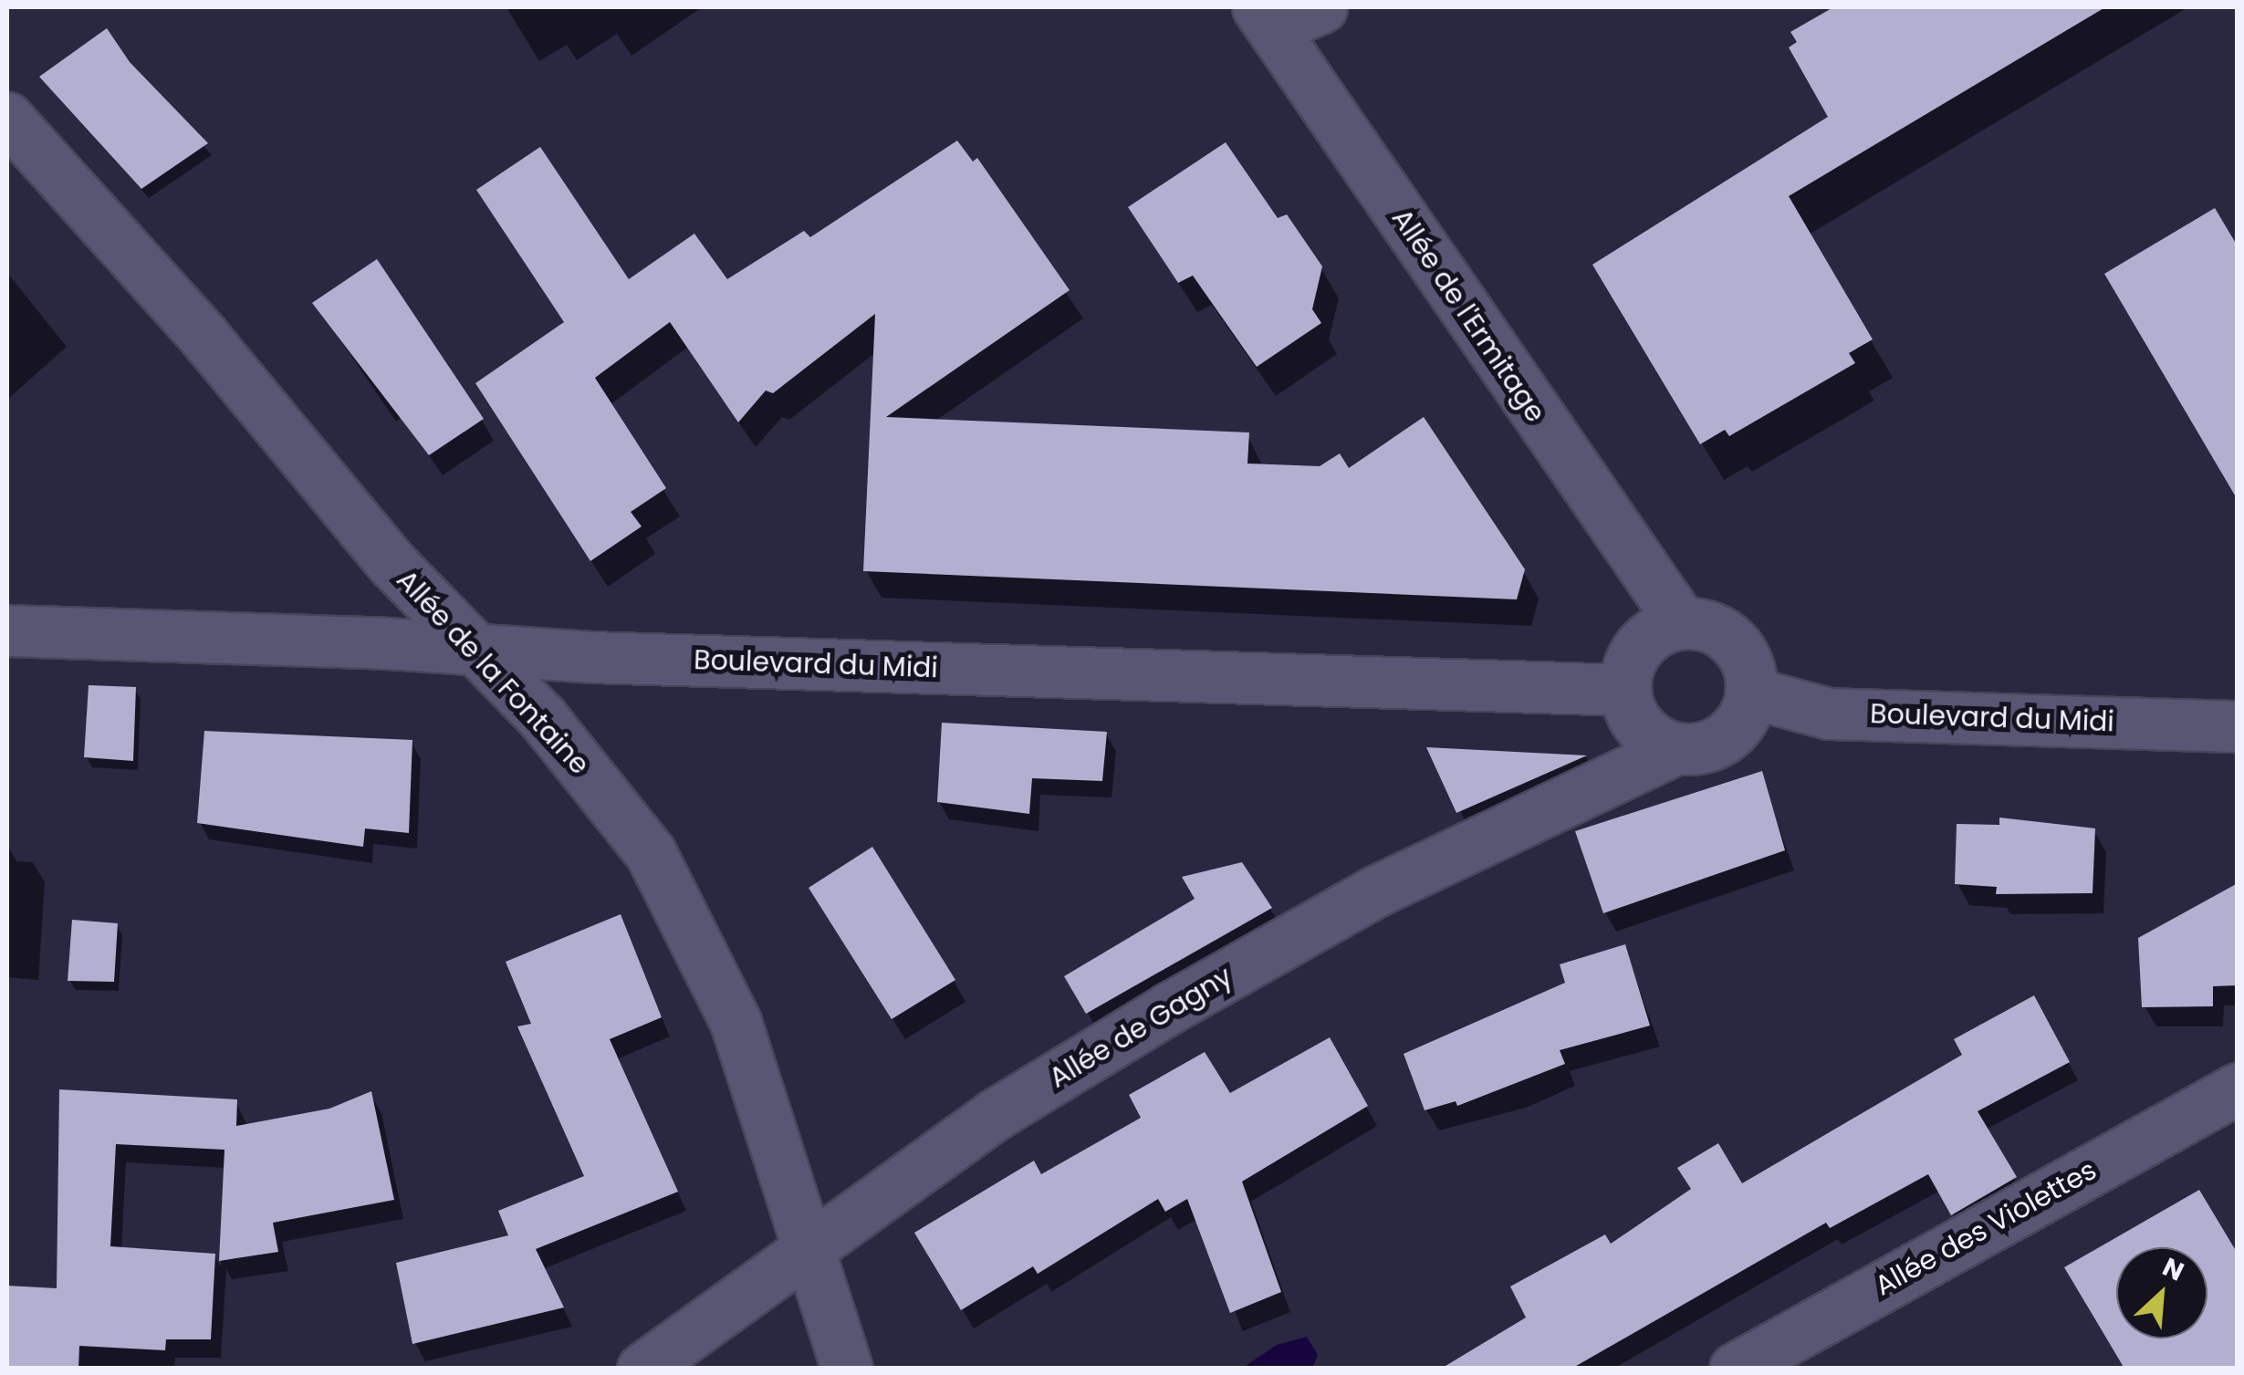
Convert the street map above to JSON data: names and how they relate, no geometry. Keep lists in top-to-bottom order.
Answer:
{
  "streets": {
    "street": [
      "Allée de l'Ermitage",
      "Boulevard du Midi",
      "Allée de la Fontaine",
      "Allée de Gagny",
      "Allée des Violettes"
    ]
  },
  "crossings": [
    ["Allée de l'Ermitage", "Boulevard du Midi"],
    ["Allée de l'Ermitage", "Allée de Gagny"],
    ["Boulevard du Midi", "Allée de la Fontaine"],
    ["Boulevard du Midi", "Allée de Gagny"],
    ["Allée de la Fontaine", "Allée de Gagny"]
  ],
  "north": "top right"
}
